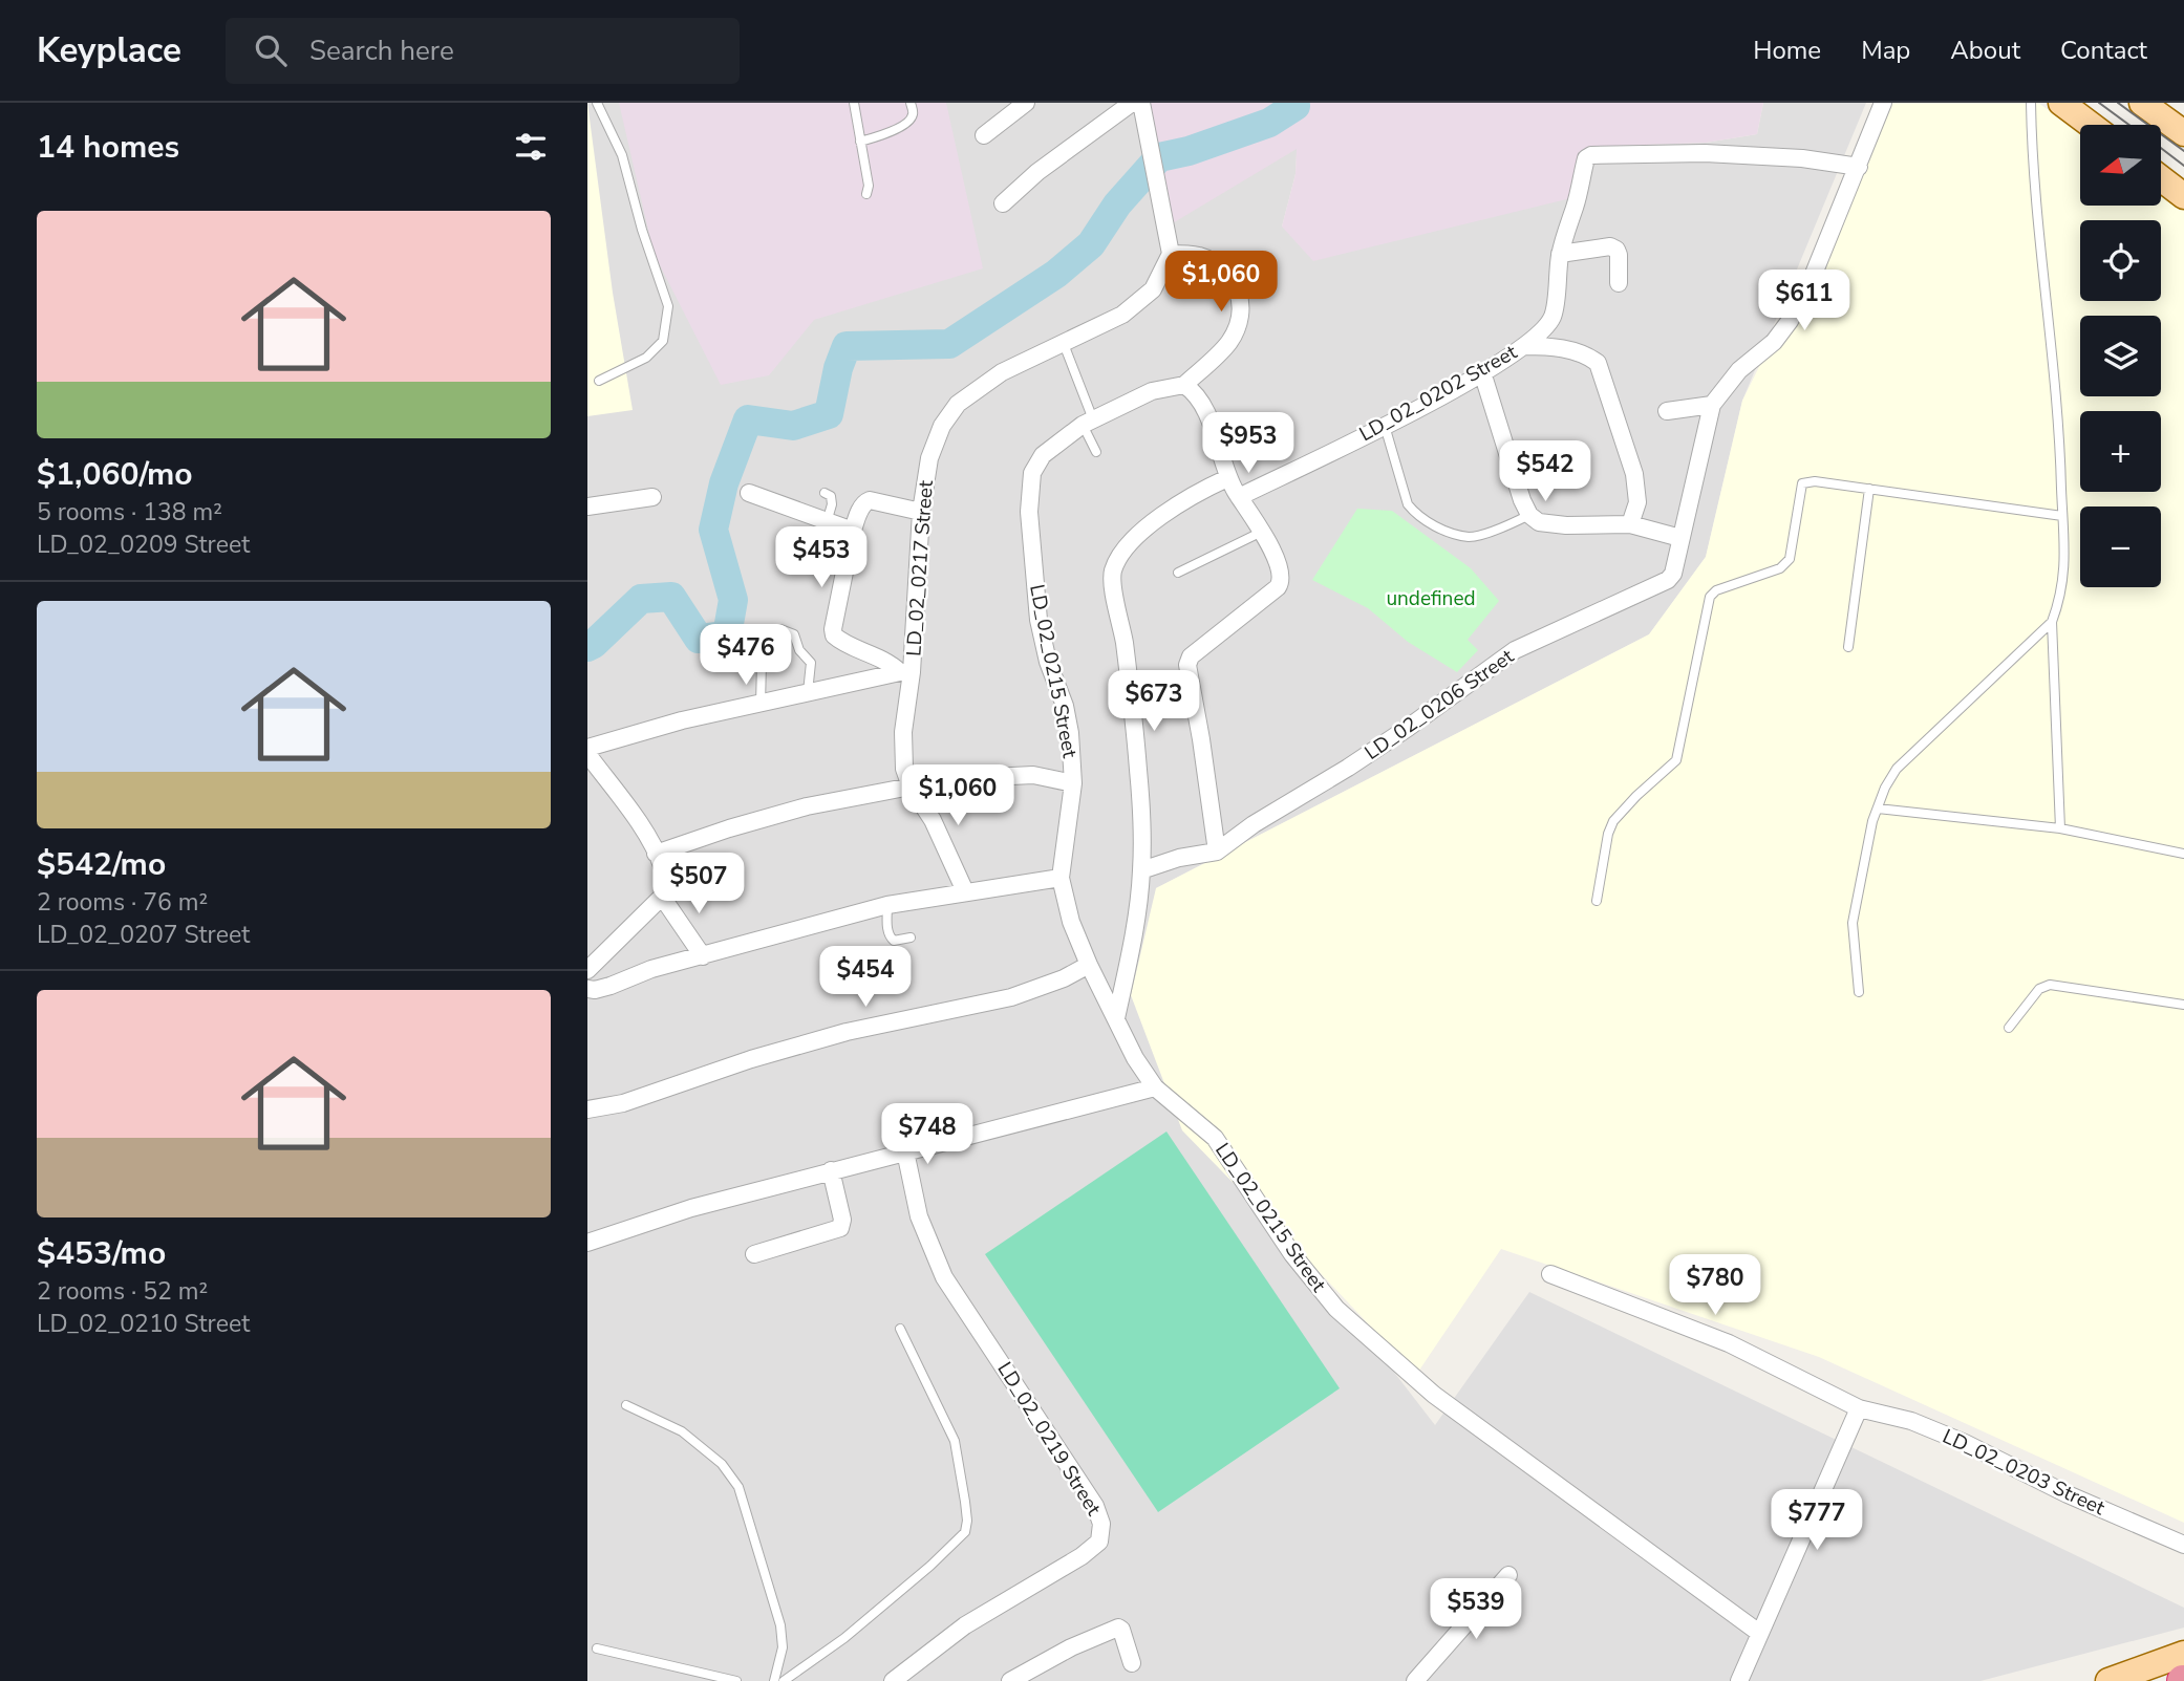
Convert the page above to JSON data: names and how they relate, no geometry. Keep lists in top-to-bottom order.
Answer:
{
  "streets": {
    "street": [
      "LD_02_0202 Street",
      "LD_02_0217 Street",
      "LD_02_0215 Street",
      "LD_02_0206 Street",
      "LD_02_0219 Street",
      "LD_02_0203 Street"
    ]
  },
  "crossings": [
    ["LD_02_0202 Street", "LD_02_0206 Street"]
  ],
  "parks": ["undefined"],
  "north": "left",
  "page": {
    "header": "Keyplace",
    "search": "Search here",
    "nav": [
      "Home",
      "Map",
      "About",
      "Contact"
    ],
    "heading": "14 homes",
    "map_buttons": ["+", "−"],
    "list": [
      {
        "name": "$1,060/mo",
        "note": "5 rooms · 138 m² · LD_02_0209 Street"
      },
      {
        "name": "$542/mo",
        "note": "2 rooms · 76 m² · LD_02_0207 Street"
      },
      {
        "name": "$453/mo",
        "note": "2 rooms · 52 m² · LD_02_0210 Street"
      }
    ],
    "price": [
      "$1,060",
      "$611",
      "$953",
      "$542",
      "$453",
      "$476",
      "$673",
      "$1,060",
      "$507",
      "$454",
      "$748",
      "$780",
      "$777",
      "$539"
    ]
  }
}
